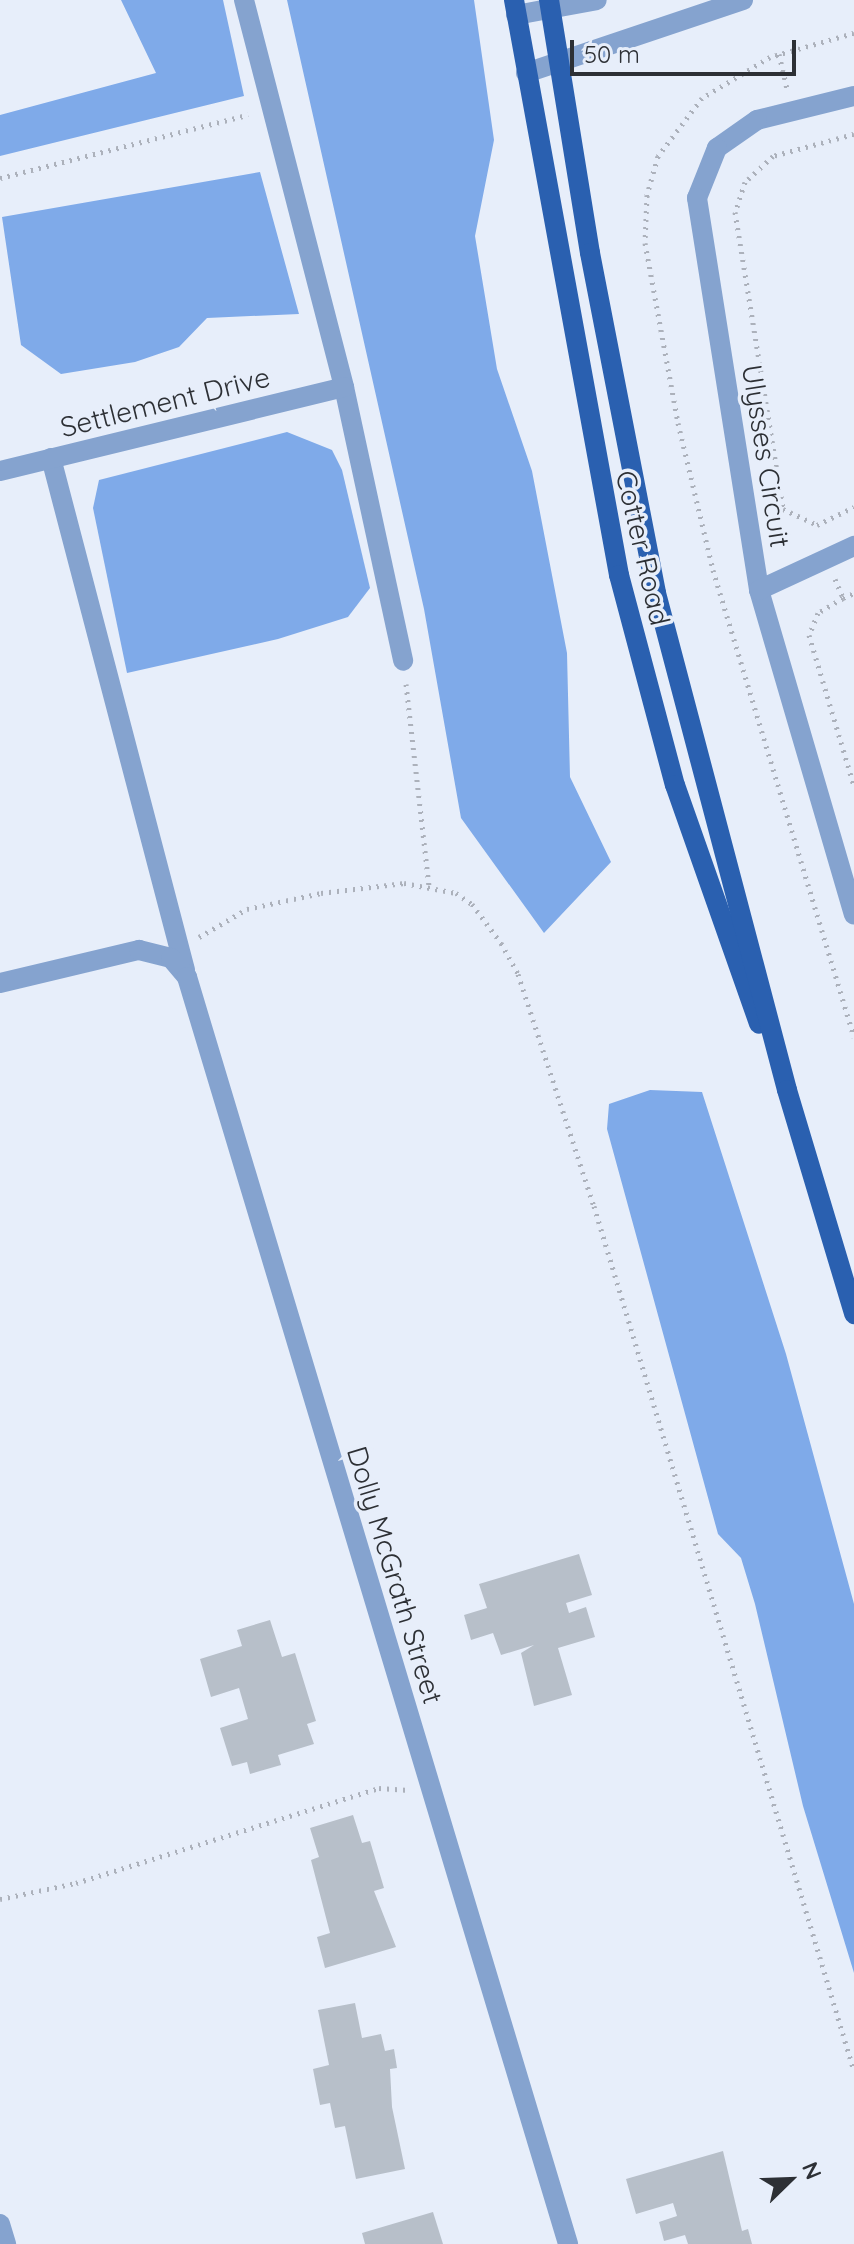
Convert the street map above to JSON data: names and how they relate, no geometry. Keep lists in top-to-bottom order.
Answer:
{
  "streets": {
    "main road": ["Cotter Road"],
    "street": ["Settlement Drive", "Ulysses Circuit", "Dolly McGrath Street"]
  },
  "crossings": [
    ["Settlement Drive", "Dolly McGrath Street"]
  ],
  "scale_bar": "50 m",
  "north": "top right"
}
